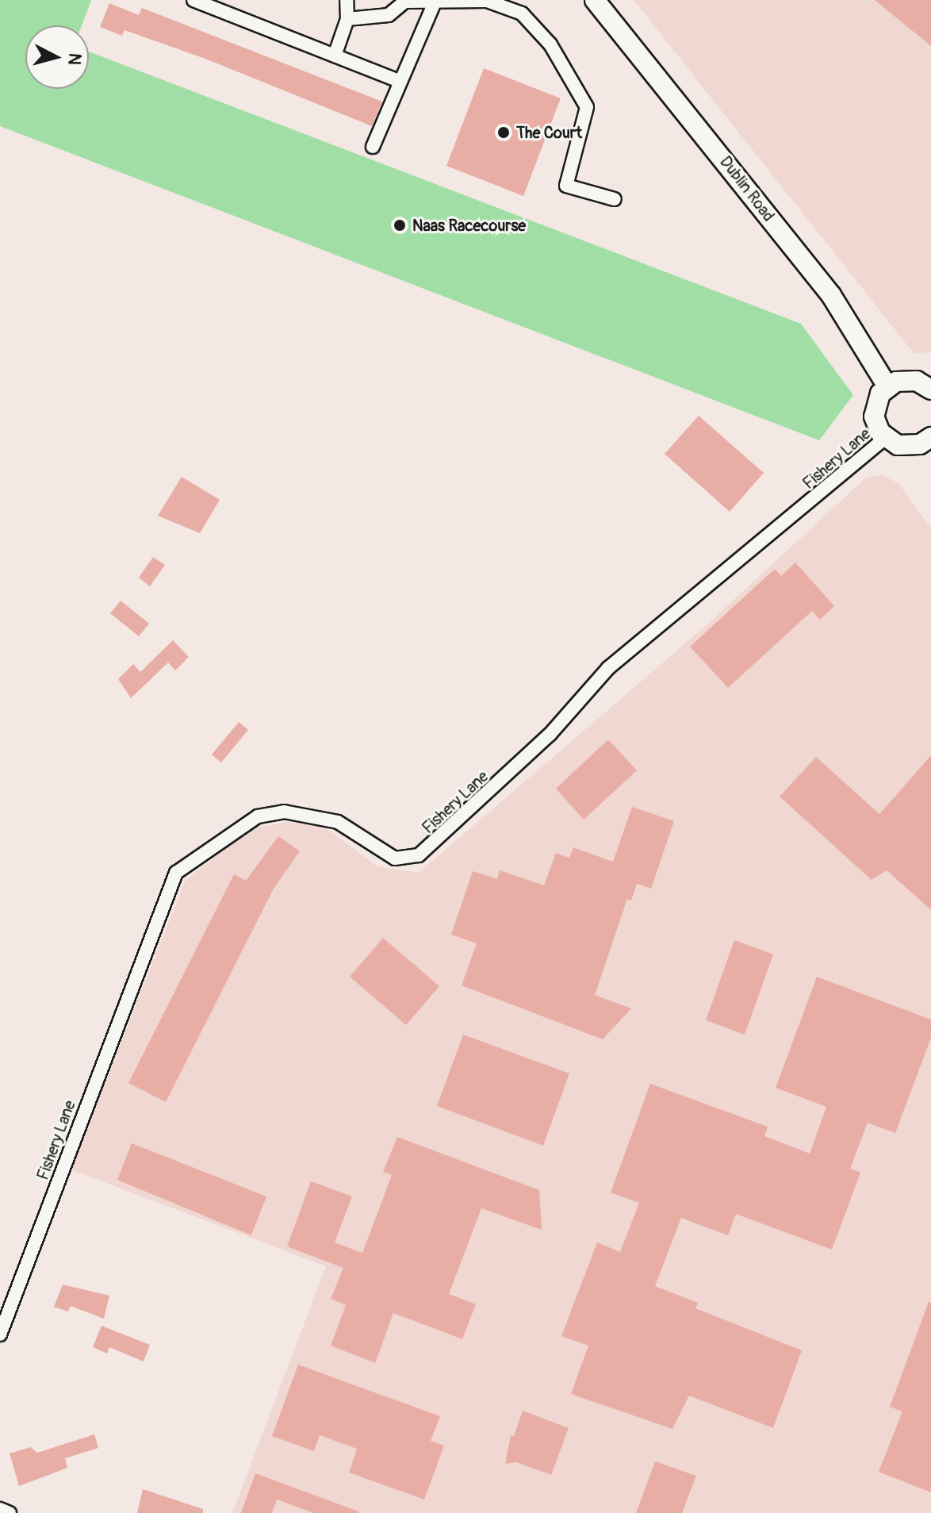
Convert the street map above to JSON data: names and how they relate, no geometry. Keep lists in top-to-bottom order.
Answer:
{
  "streets": {
    "main road": ["Dublin Road"],
    "street": ["Fishery Lane"]
  },
  "places": ["The Court", "Naas Racecourse"],
  "north": "right"
}
